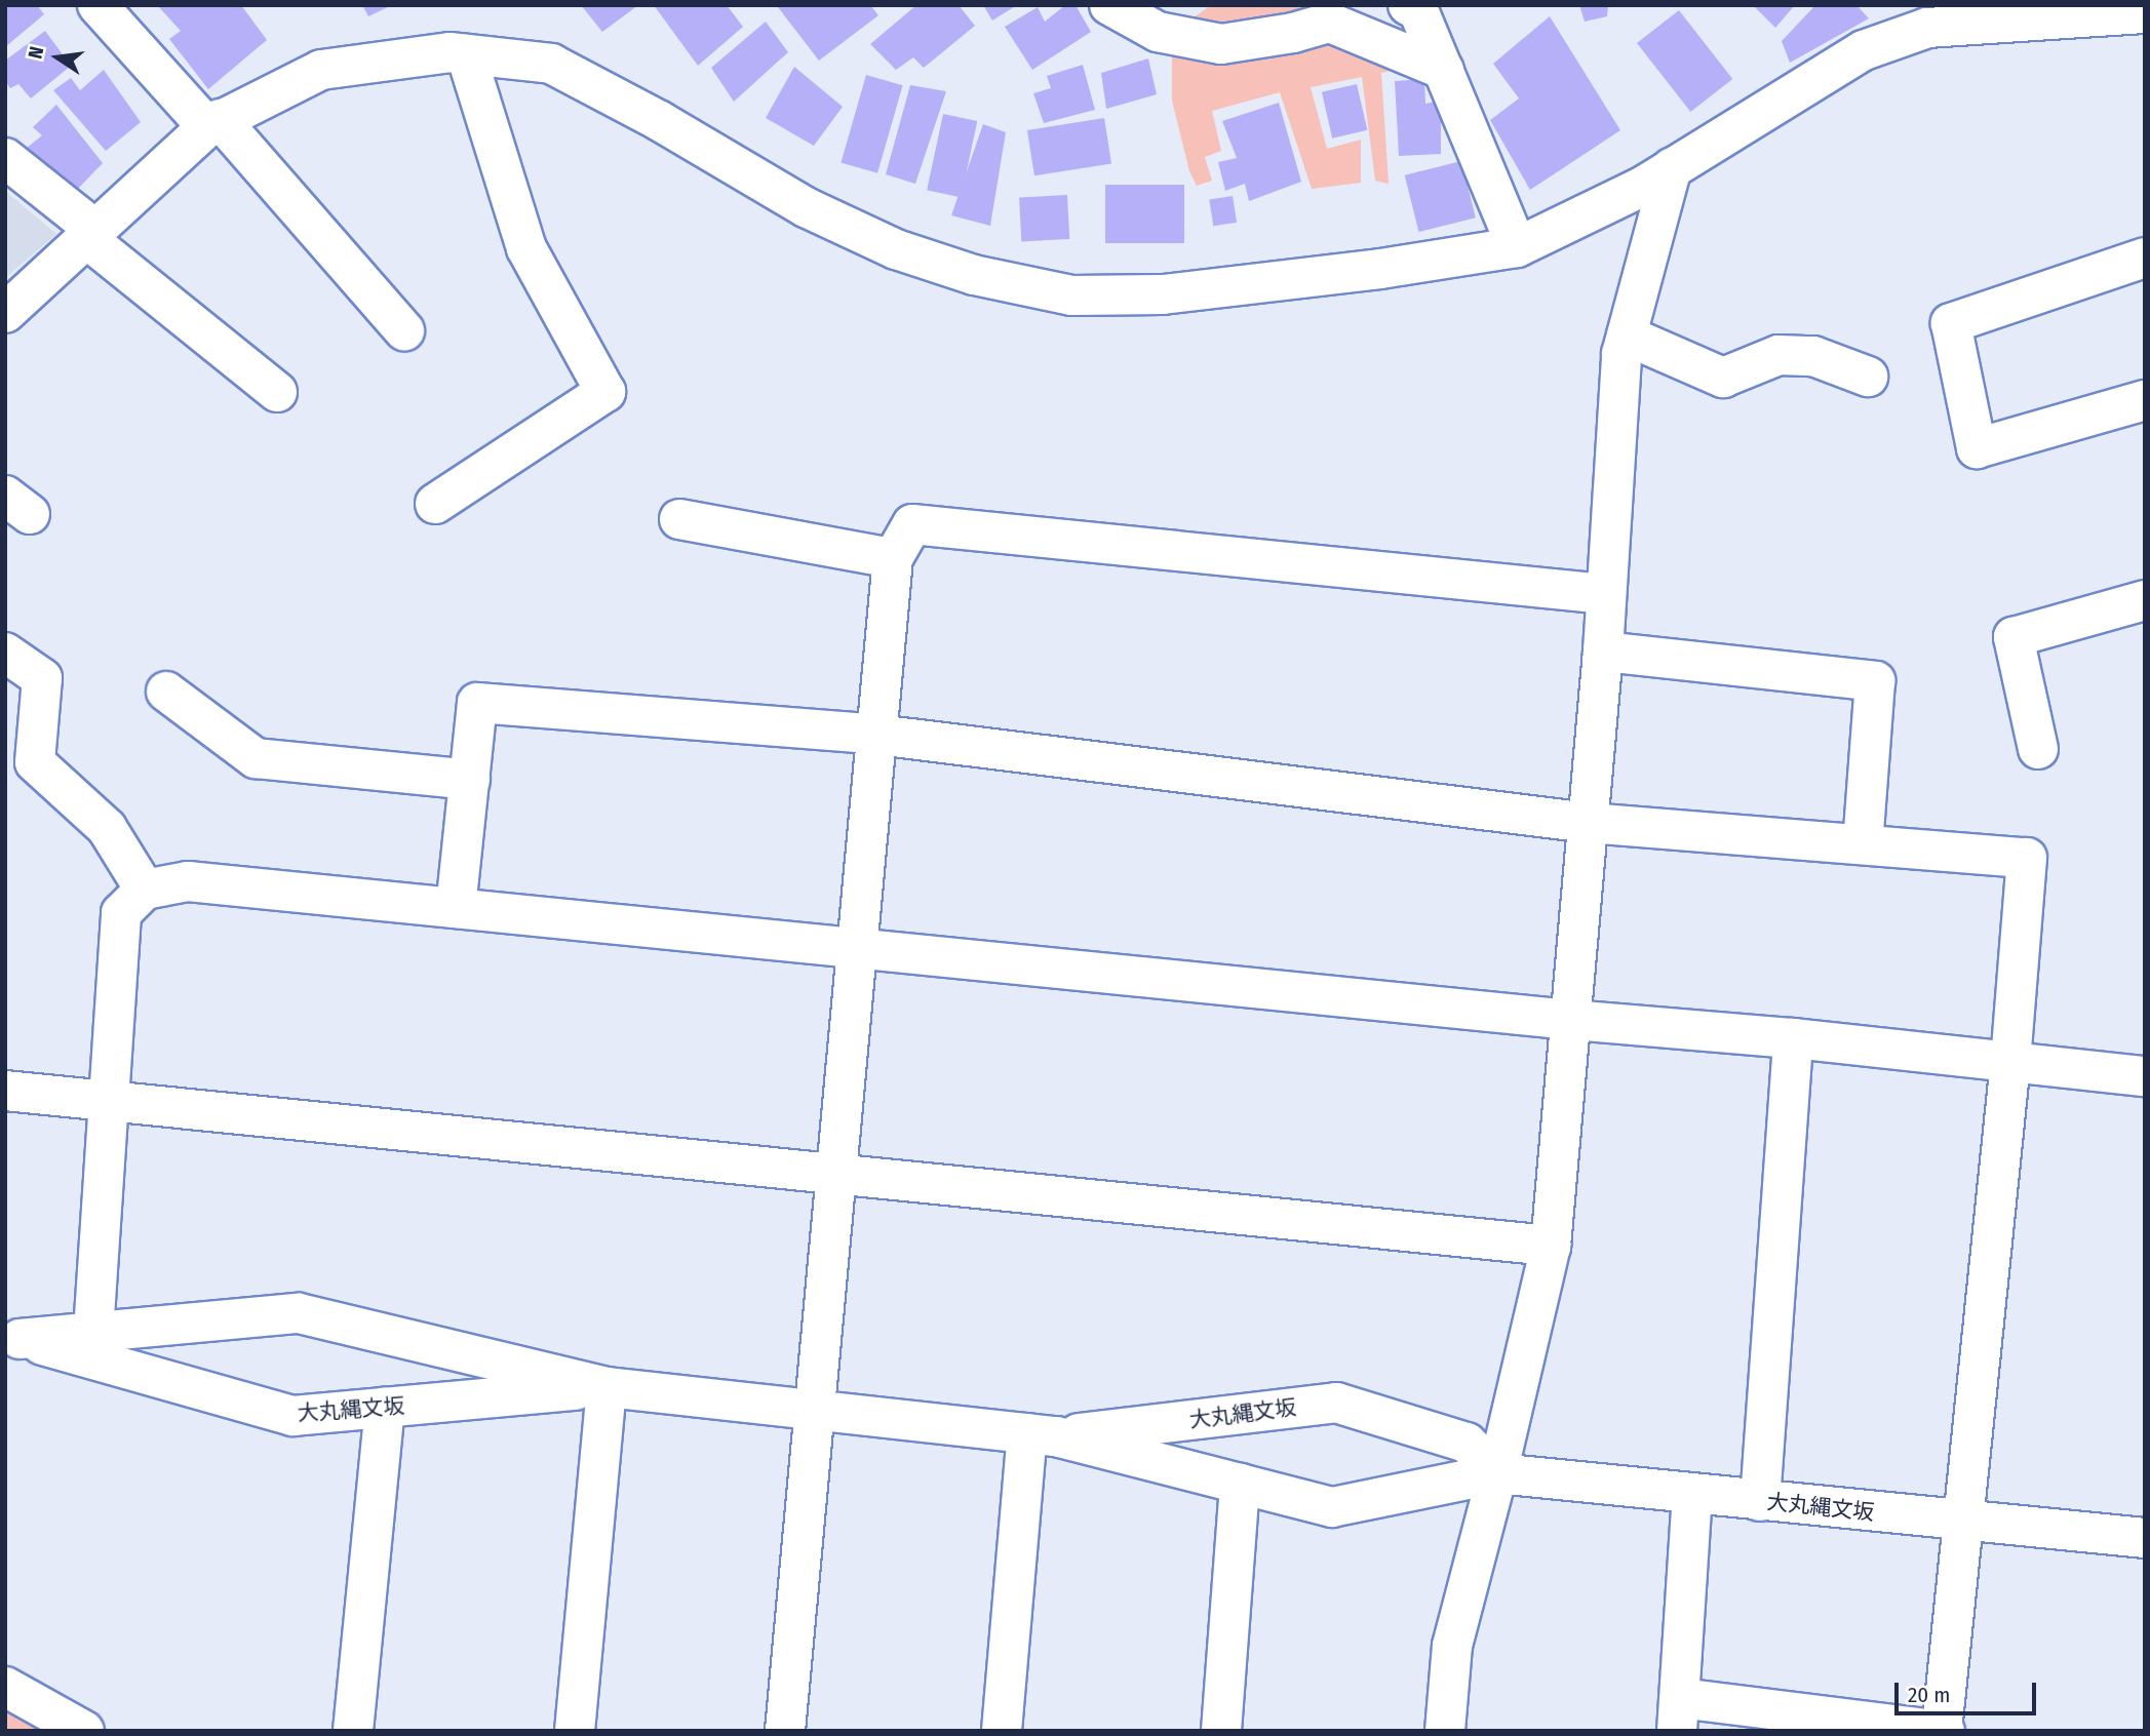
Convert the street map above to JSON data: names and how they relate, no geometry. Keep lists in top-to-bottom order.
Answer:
{
  "streets": {
    "street": ["大丸縄文坂"]
  },
  "scale_bar": "20 m",
  "north": "left"
}
